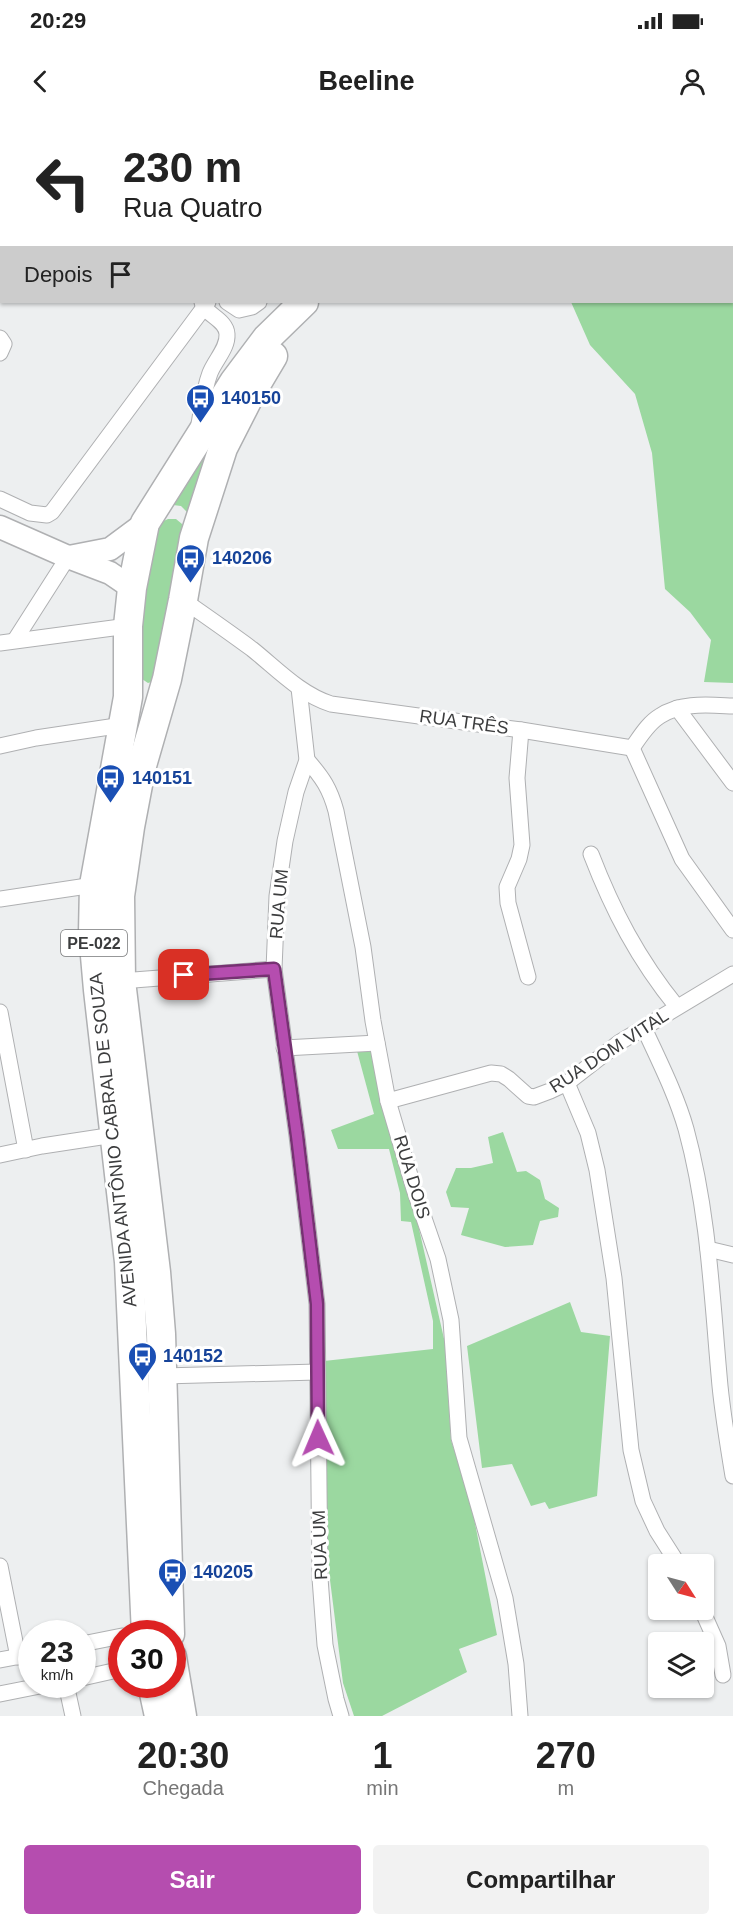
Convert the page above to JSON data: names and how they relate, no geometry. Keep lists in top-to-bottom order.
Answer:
{
  "streets": {
    "highway": ["PE-022", "AVENIDA ANTÔNIO CABRAL DE SOUZA"],
    "street": [
      "RUA TRÊS",
      "RUA UM",
      "RUA DOM VITAL",
      "RUA DOIS"
    ]
  },
  "crossings": [
    ["RUA TRÊS", "AVENIDA ANTÔNIO CABRAL DE SOUZA"],
    ["RUA UM", "RUA DOIS"],
    ["RUA DOM VITAL", "RUA DOIS"]
  ],
  "places": {
    "bus stop": [
      "140150",
      "140206",
      "140151",
      "140152",
      "140205"
    ]
  },
  "north": "bottom right",
  "page": {
    "status": "20:29",
    "header": "Beeline",
    "turn": ["230 m", "Rua Quatro"],
    "then": "Depois",
    "speed": "23 km/h",
    "limit": "30",
    "eta": [
      "20:30",
      "Chegada",
      "1",
      "min",
      "270",
      "m"
    ],
    "buttons": ["Sair", "Compartilhar"]
  }
}
